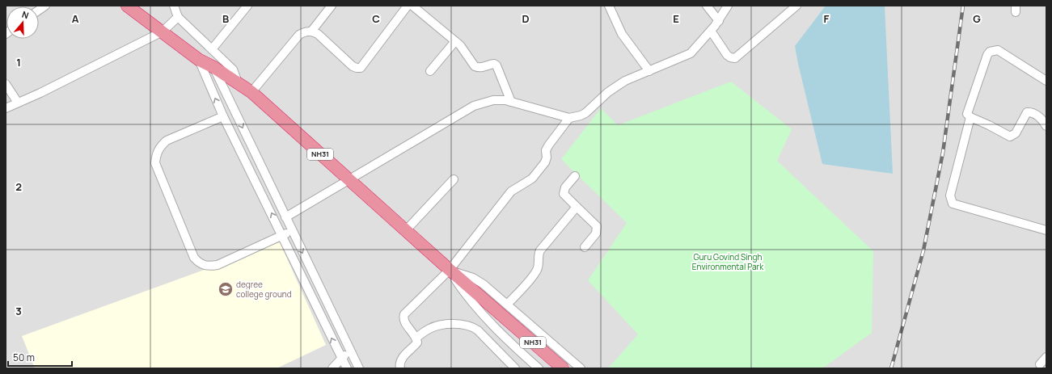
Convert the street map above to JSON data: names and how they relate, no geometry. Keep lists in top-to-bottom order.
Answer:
{
  "streets": {
    "highway": ["NH31"]
  },
  "parks": ["Guru Govind Singh Environmental Park"],
  "places": {
    "school or university": ["degree college ground"]
  },
  "scale_bar": "50 m",
  "north": "top",
  "grid": {
    "columns": [
      "A",
      "B",
      "C",
      "D",
      "E",
      "F",
      "G"
    ],
    "rows": ["1", "2", "3"]
  }
}
